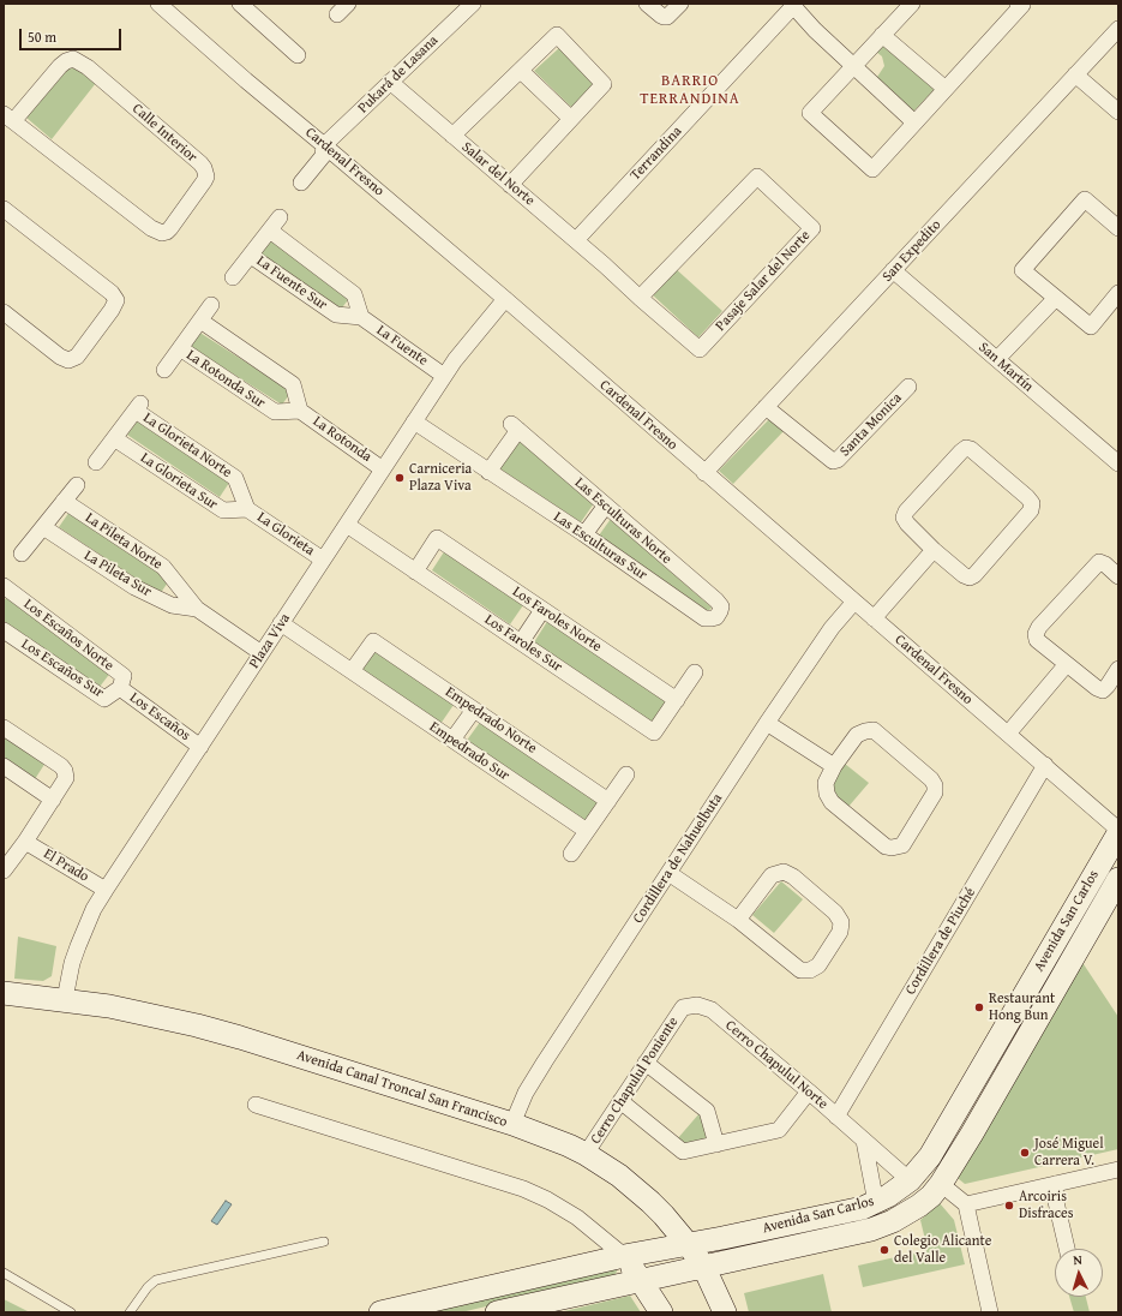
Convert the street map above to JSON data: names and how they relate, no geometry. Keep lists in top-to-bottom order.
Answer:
{
  "streets": {
    "main road": ["Avenida San Carlos", "Avenida Canal Troncal San Francisco"],
    "street": [
      "Pukará de Lasana",
      "Calle Interior",
      "Terrandina",
      "Cardenal Fresno",
      "Salar del Norte",
      "San Expedito",
      "Pasaje Salar del Norte",
      "La Fuente Sur",
      "La Fuente",
      "San Martín",
      "La Rotonda Sur",
      "Santa Monica",
      "La Rotonda",
      "La Glorieta Norte",
      "La Glorieta Sur",
      "Las Esculturas Norte",
      "La Glorieta",
      "La Pileta Norte",
      "Las Esculturas Sur",
      "La Pileta Sur",
      "Los Faroles Norte",
      "Los Escaños Norte",
      "Plaza Viva",
      "Los Faroles Sur",
      "Los Escaños Sur",
      "Los Escaños",
      "Empedrado Norte",
      "Empedrado Sur",
      "Cordillera de Nahuelbuta",
      "El Prado",
      "Cordillera de Piuché",
      "Cerro Chapulul Norte",
      "Cerro Chapulul Poniente"
    ]
  },
  "crossings": [
    ["Pukará de Lasana", "Cardenal Fresno"],
    ["Pukará de Lasana", "Salar del Norte"],
    ["Terrandina", "Salar del Norte"],
    ["Cardenal Fresno", "San Expedito"],
    ["Cardenal Fresno", "Plaza Viva"],
    ["Cardenal Fresno", "Cordillera de Nahuelbuta"],
    ["Cardenal Fresno", "Avenida San Carlos"],
    ["Cardenal Fresno", "Cordillera de Piuché"],
    ["Salar del Norte", "Pasaje Salar del Norte"],
    ["San Expedito", "San Martín"],
    ["San Expedito", "Santa Monica"],
    ["La Fuente Sur", "La Fuente"],
    ["La Fuente", "Plaza Viva"],
    ["La Rotonda Sur", "La Rotonda"],
    ["La Rotonda", "Plaza Viva"],
    ["La Glorieta Norte", "La Glorieta Sur"],
    ["La Glorieta Norte", "La Glorieta"],
    ["La Glorieta Sur", "La Glorieta"],
    ["Las Esculturas Norte", "Las Esculturas Sur"],
    ["La Glorieta", "Plaza Viva"],
    ["La Pileta Norte", "La Pileta Sur"],
    ["Las Esculturas Sur", "Plaza Viva"],
    ["Los Faroles Norte", "Los Faroles Sur"],
    ["Los Escaños Norte", "Los Escaños Sur"],
    ["Los Escaños Norte", "Los Escaños"],
    ["Plaza Viva", "Los Faroles Sur"],
    ["Plaza Viva", "Los Escaños"],
    ["Plaza Viva", "Empedrado Sur"],
    ["Plaza Viva", "El Prado"],
    ["Plaza Viva", "Avenida Canal Troncal San Francisco"],
    ["Los Escaños Sur", "Los Escaños"],
    ["Empedrado Norte", "Empedrado Sur"],
    ["Cordillera de Nahuelbuta", "Avenida Canal Troncal San Francisco"],
    ["Avenida San Carlos", "Cerro Chapulul Norte"],
    ["Avenida San Carlos", "Avenida Canal Troncal San Francisco"],
    ["Cordillera de Piuché", "Cerro Chapulul Norte"],
    ["Cerro Chapulul Norte", "Cerro Chapulul Poniente"],
    ["Cerro Chapulul Poniente", "Avenida Canal Troncal San Francisco"]
  ],
  "districts": ["BARRIO TERRANDINA"],
  "places": [
    "Carniceria Plaza Viva",
    "Restaurant Hong Bun",
    "José Miguel Carrera V.",
    "Arcoiris Disfraces",
    "Colegio Alicante del Valle"
  ],
  "scale_bar": "50 m",
  "north": "top"
}
